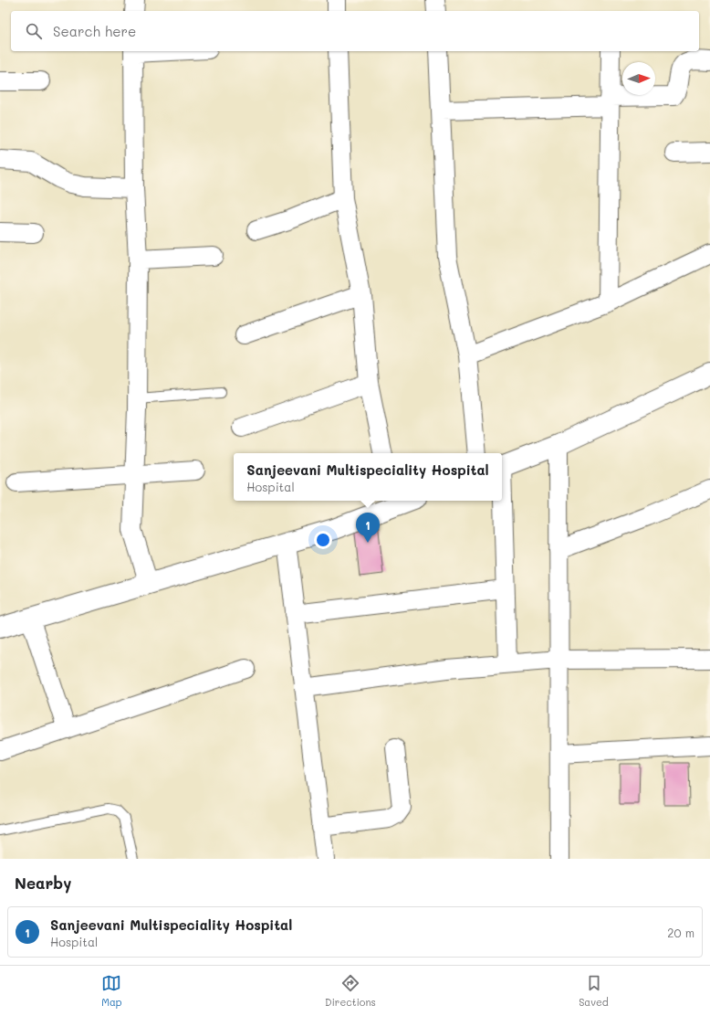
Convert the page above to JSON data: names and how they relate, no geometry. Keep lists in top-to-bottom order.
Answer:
{
  "north": "right",
  "page": {
    "search": "Search here",
    "popup": ["Sanjeevani Multispeciality Hospital", "Hospital"],
    "pins": "1",
    "heading": "Nearby",
    "list": [
      {
        "mark": "1",
        "name": "Sanjeevani Multispeciality Hospital",
        "note": "Hospital",
        "value": "20 m"
      }
    ],
    "nav": ["Map", "Directions", "Saved"]
  }
}
